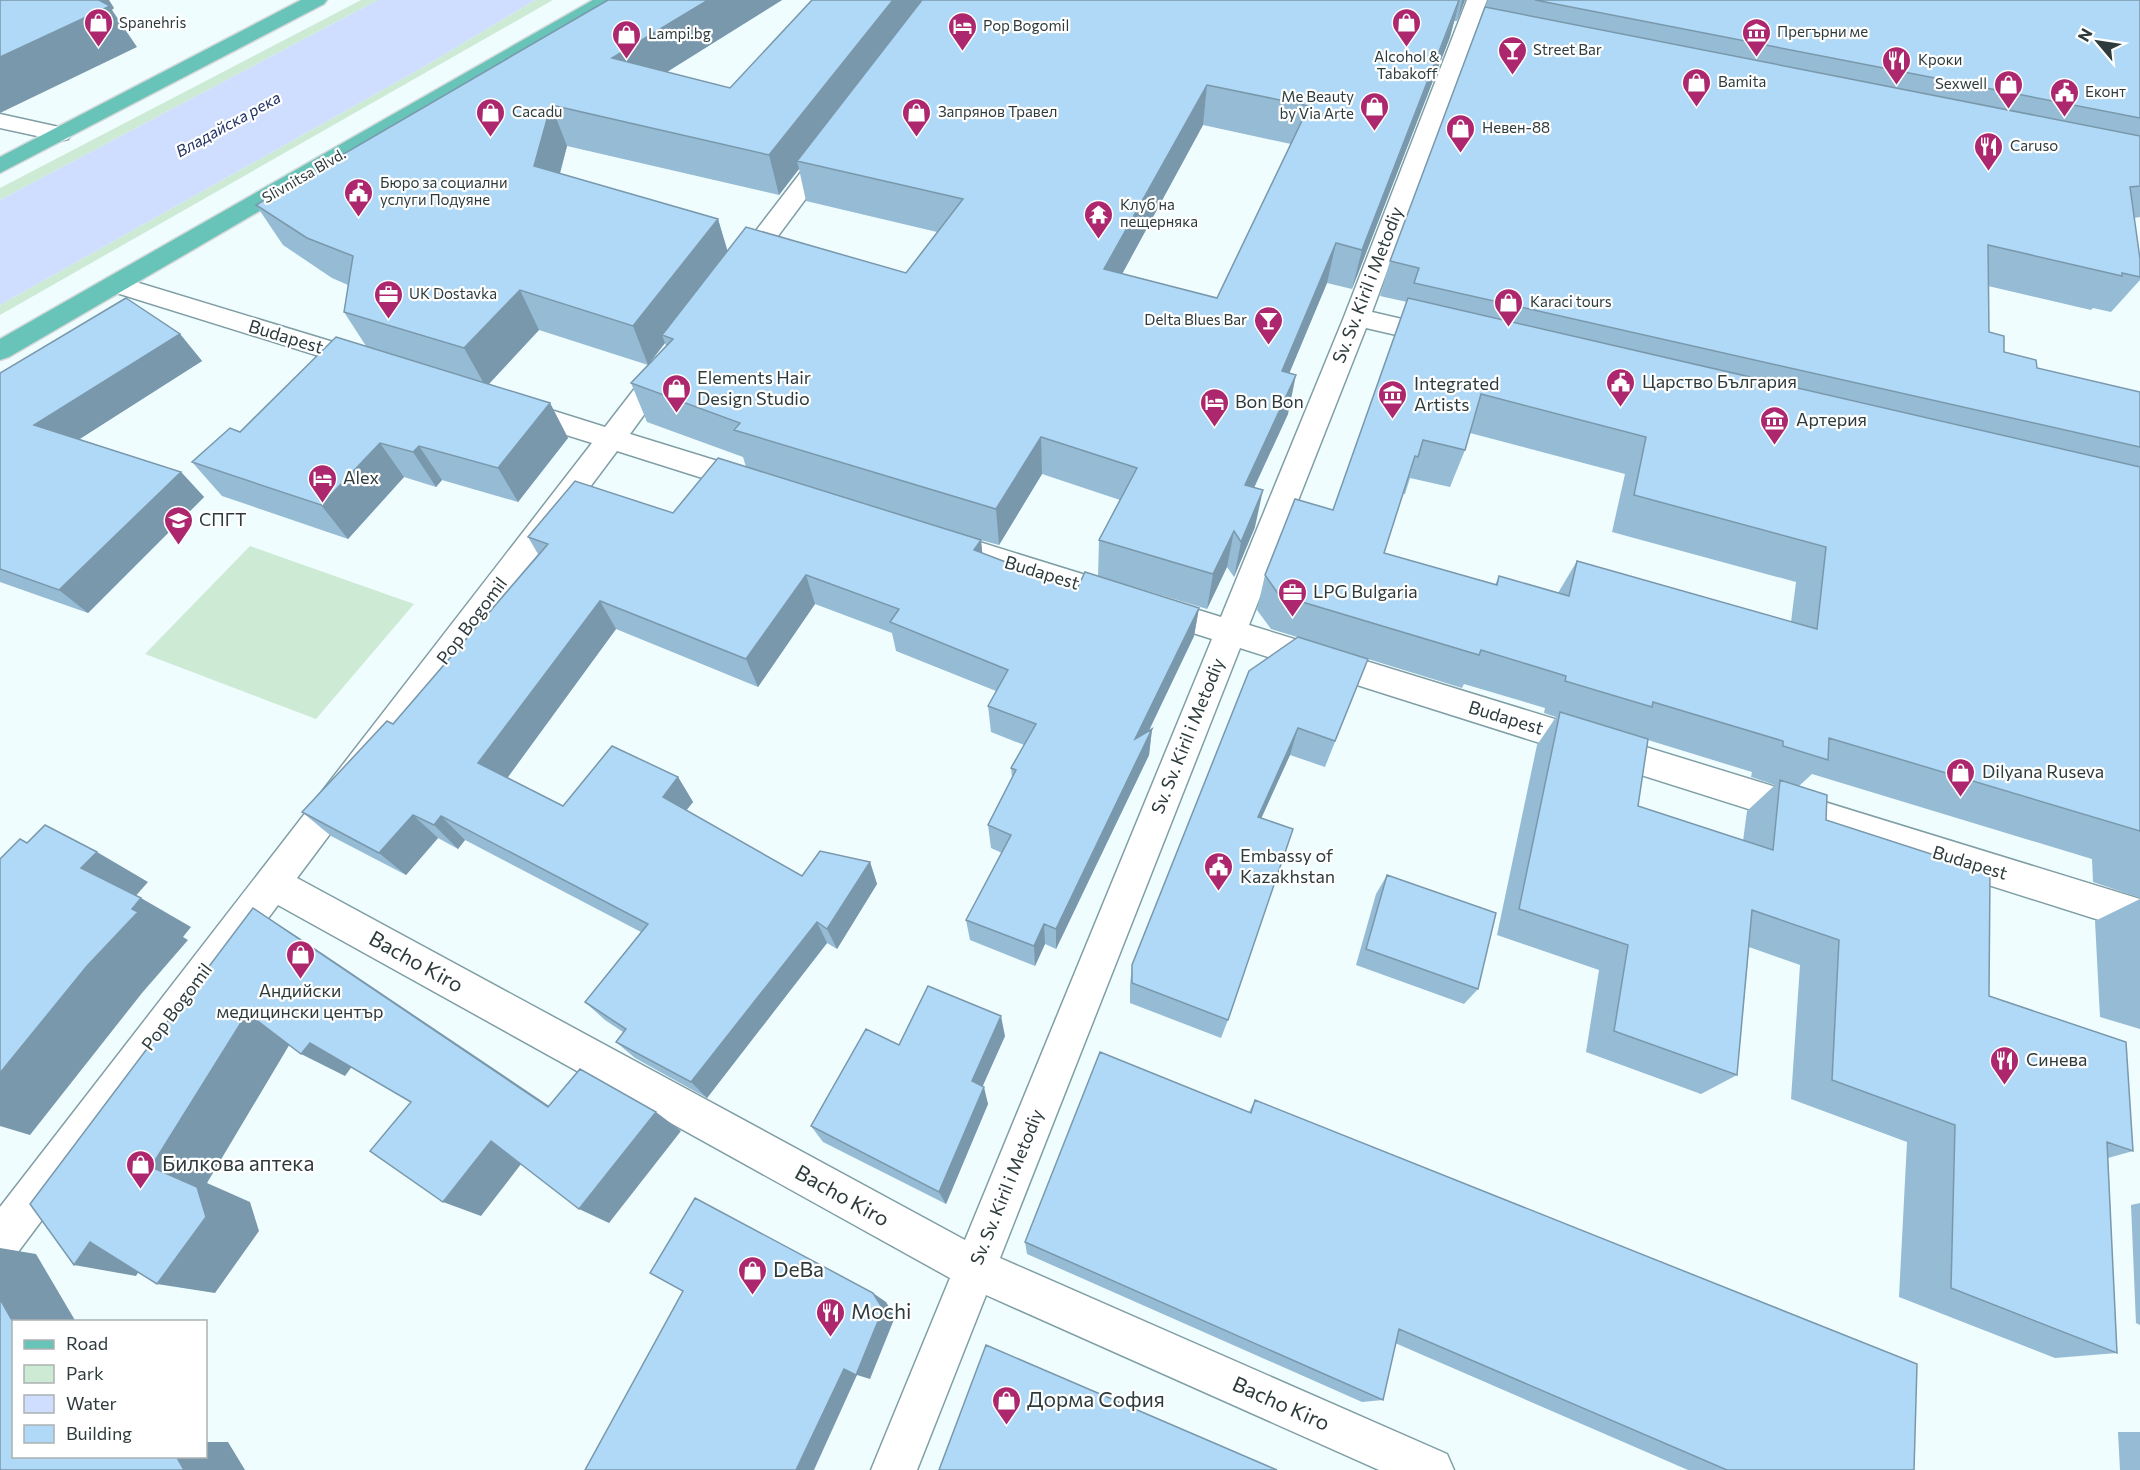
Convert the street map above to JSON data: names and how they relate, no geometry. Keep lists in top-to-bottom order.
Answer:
{
  "streets": {
    "main road": ["Slivnitsa Blvd."],
    "street": [
      "Sv. Sv. Kiril i Metodiy",
      "Budapest",
      "Pop Bogomil",
      "Bacho Kiro"
    ]
  },
  "crossings": [
    ["Slivnitsa Blvd.", "Budapest"],
    ["Sv. Sv. Kiril i Metodiy", "Budapest"],
    ["Sv. Sv. Kiril i Metodiy", "Bacho Kiro"],
    ["Pop Bogomil", "Bacho Kiro"]
  ],
  "water": ["Владайска река"],
  "places": {
    "shop": [
      "Alcohol & Tabakoff",
      "Spanehris",
      "Lampi.bg",
      "Bamita",
      "Sexwell",
      "Me Beauty by Via Arte",
      "Cacadu",
      "Запрянов Травел",
      "Невен-88",
      "Karaci tours",
      "Elements Hair Design Studio",
      "Dilyana Ruseva",
      "Андийски медицински център",
      "Билкова аптека",
      "DeBa",
      "Дорма София"
    ],
    "hotel": ["Pop Bogomil", "Bon Bon", "Alex"],
    "museum": ["Прегърни ме", "Integrated Artists", "Артерия"],
    "bar": ["Street Bar", "Delta Blues Bar"],
    "restaurant": [
      "Кроки",
      "Caruso",
      "Синева",
      "Mochi"
    ],
    "public building": [
      "Еконт",
      "Бюро за социални услуги Подуяне",
      "Царство България",
      "Embassy of Kazakhstan"
    ],
    "temple": ["Клуб на пещерняка"],
    "office": ["UK Dostavka", "LPG Bulgaria"],
    "school or university": ["СПГТ"]
  },
  "legend": [
    "Road",
    "Park",
    "Water",
    "Building"
  ],
  "north": "top left"
}
